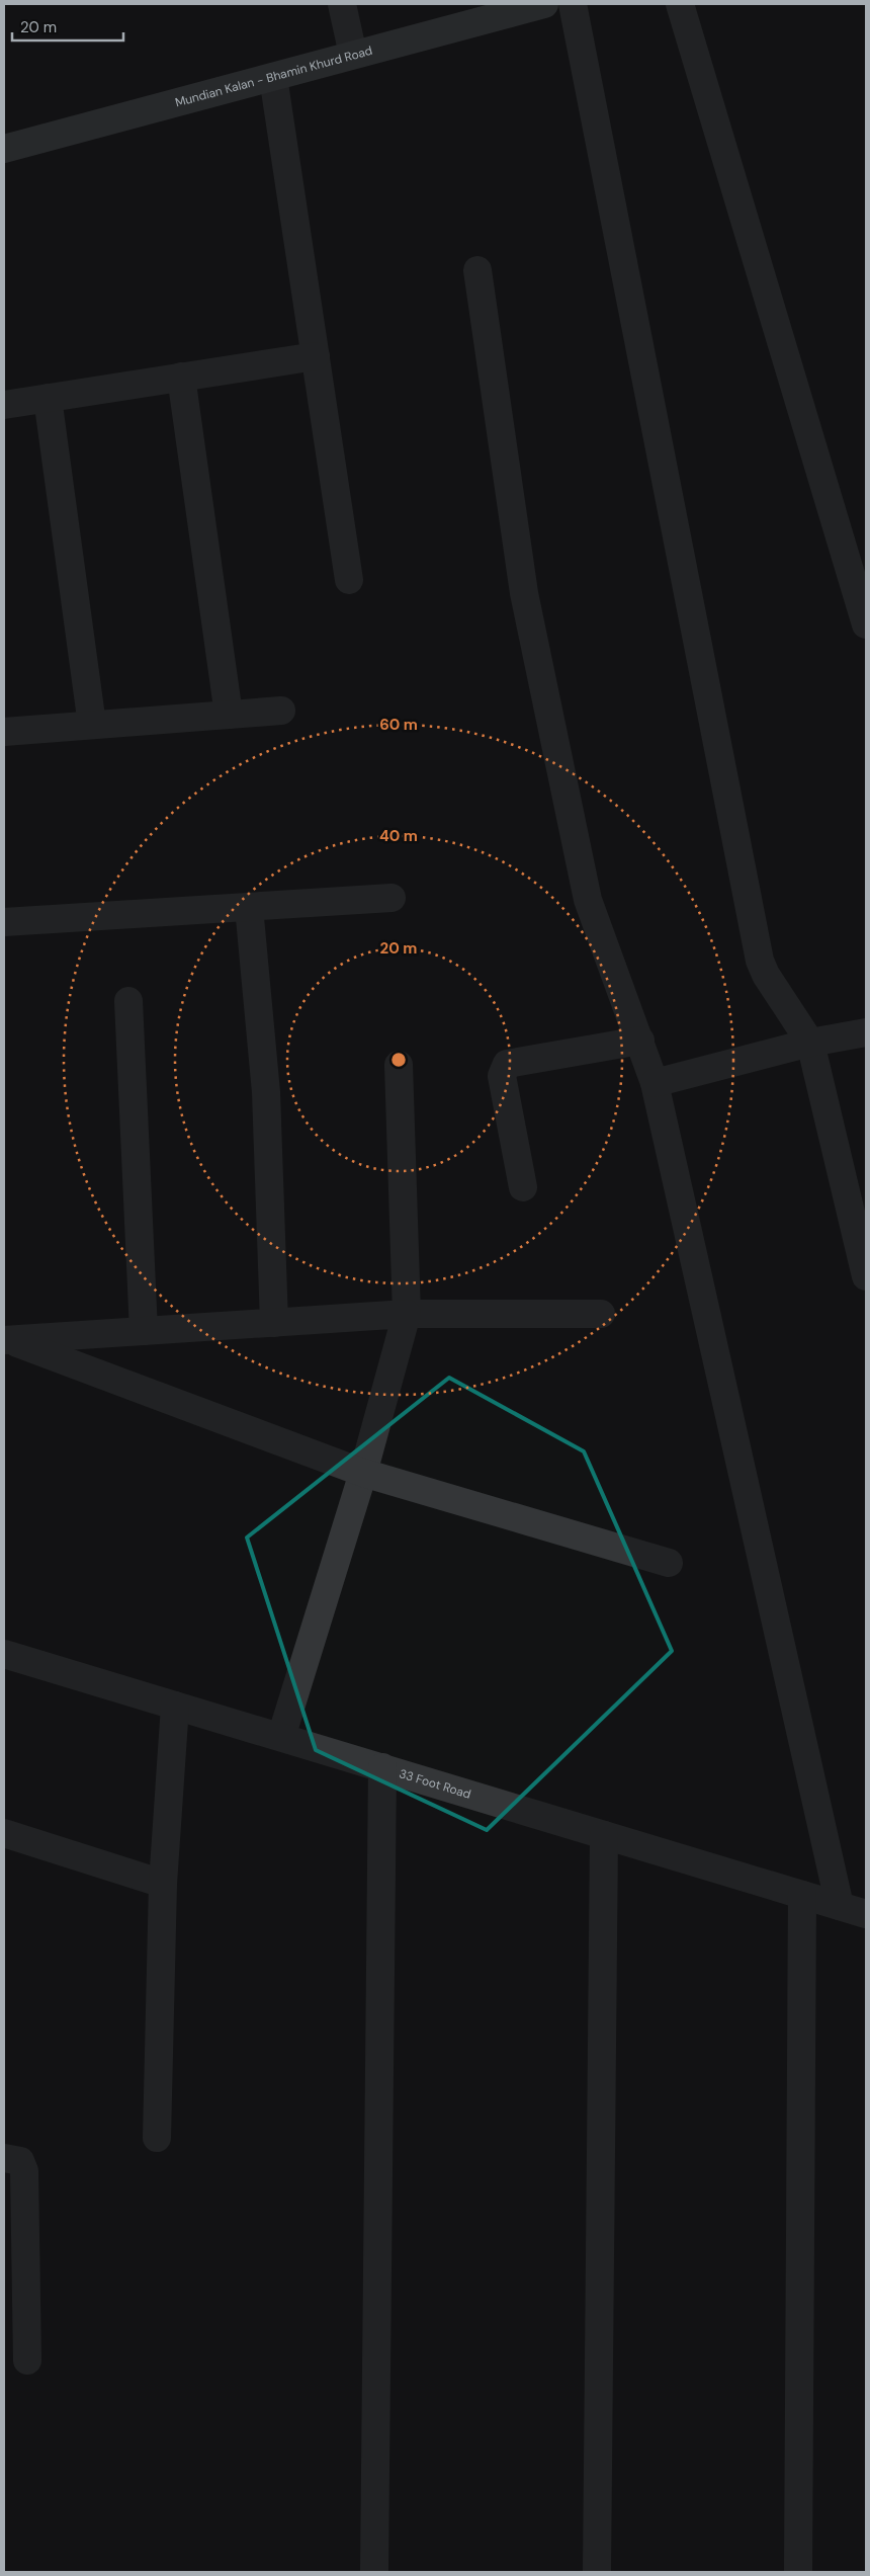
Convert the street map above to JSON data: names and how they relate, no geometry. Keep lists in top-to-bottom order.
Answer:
{
  "streets": {
    "street": ["Mundian Kalan - Bhamin Khurd Road", "33 Foot Road"]
  },
  "scale_bar": "20 m",
  "rings": ["60 m", "40 m", "20 m"]
}
